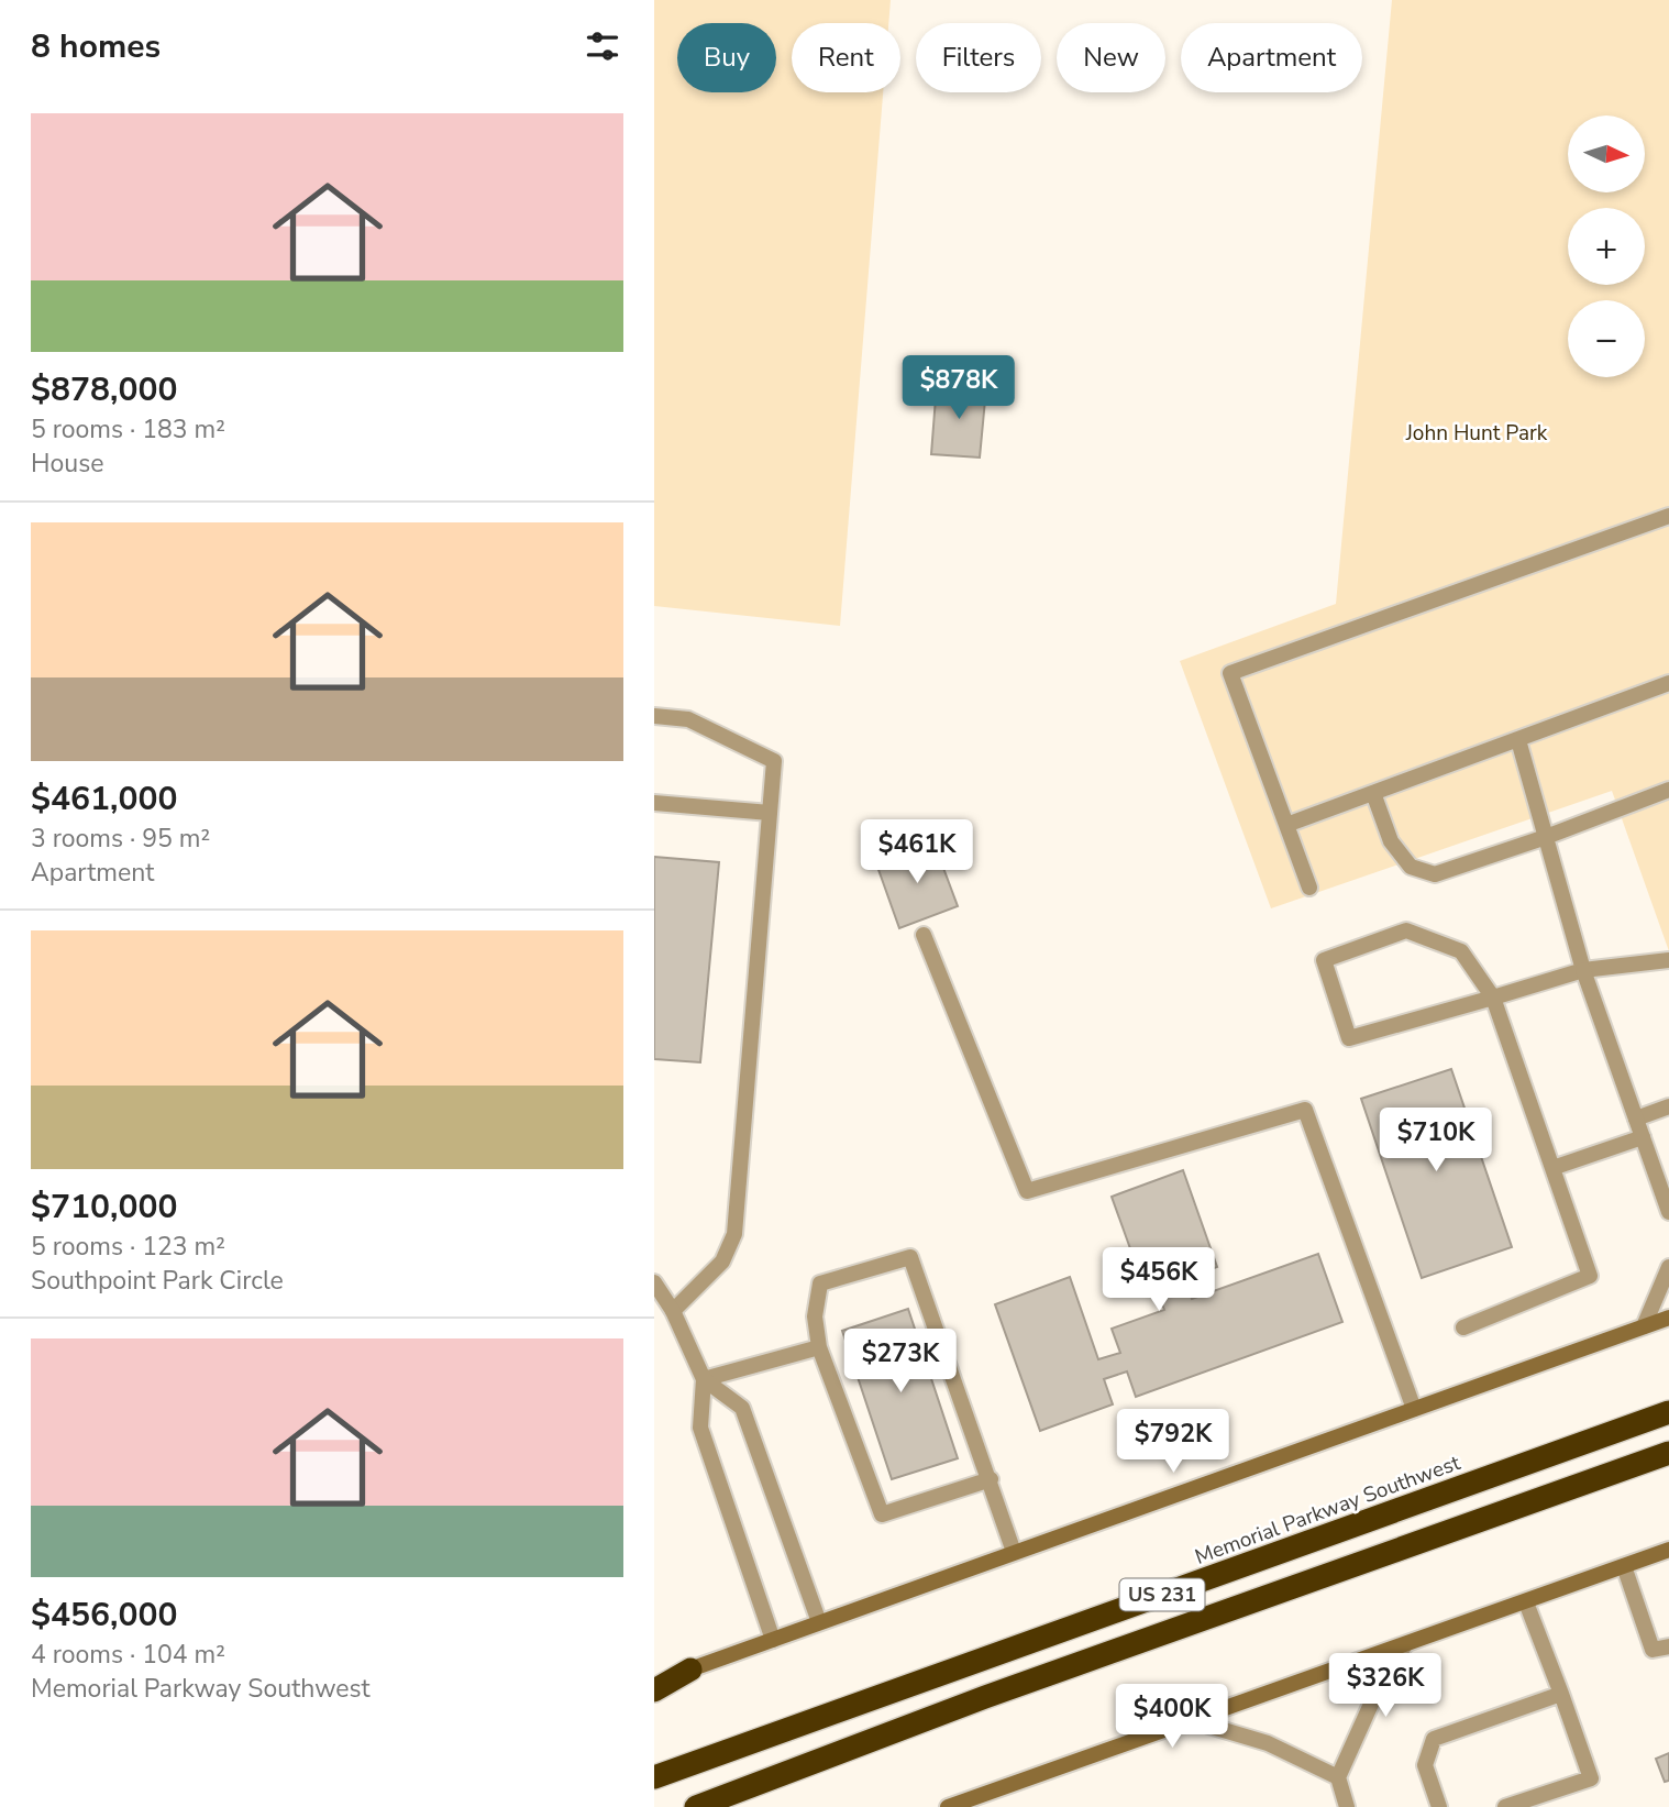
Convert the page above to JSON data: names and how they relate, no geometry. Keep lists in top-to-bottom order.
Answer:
{
  "streets": {
    "highway": ["Memorial Parkway Southwest", "US 231"]
  },
  "parks": ["John Hunt Park"],
  "north": "right",
  "page": {
    "heading": "8 homes",
    "chip": [
      "Buy",
      "Rent",
      "Filters",
      "New",
      "Apartment"
    ],
    "list": [
      {
        "name": "$878,000",
        "note": "5 rooms · 183 m² · House"
      },
      {
        "name": "$461,000",
        "note": "3 rooms · 95 m² · Apartment"
      },
      {
        "name": "$710,000",
        "note": "5 rooms · 123 m² · Southpoint Park Circle"
      },
      {
        "name": "$456,000",
        "note": "4 rooms · 104 m² · Memorial Parkway Southwest"
      }
    ],
    "map_buttons": ["+", "−"],
    "price": [
      "$878K",
      "$461K",
      "$710K",
      "$456K",
      "$273K",
      "$792K",
      "$326K",
      "$400K"
    ]
  }
}
